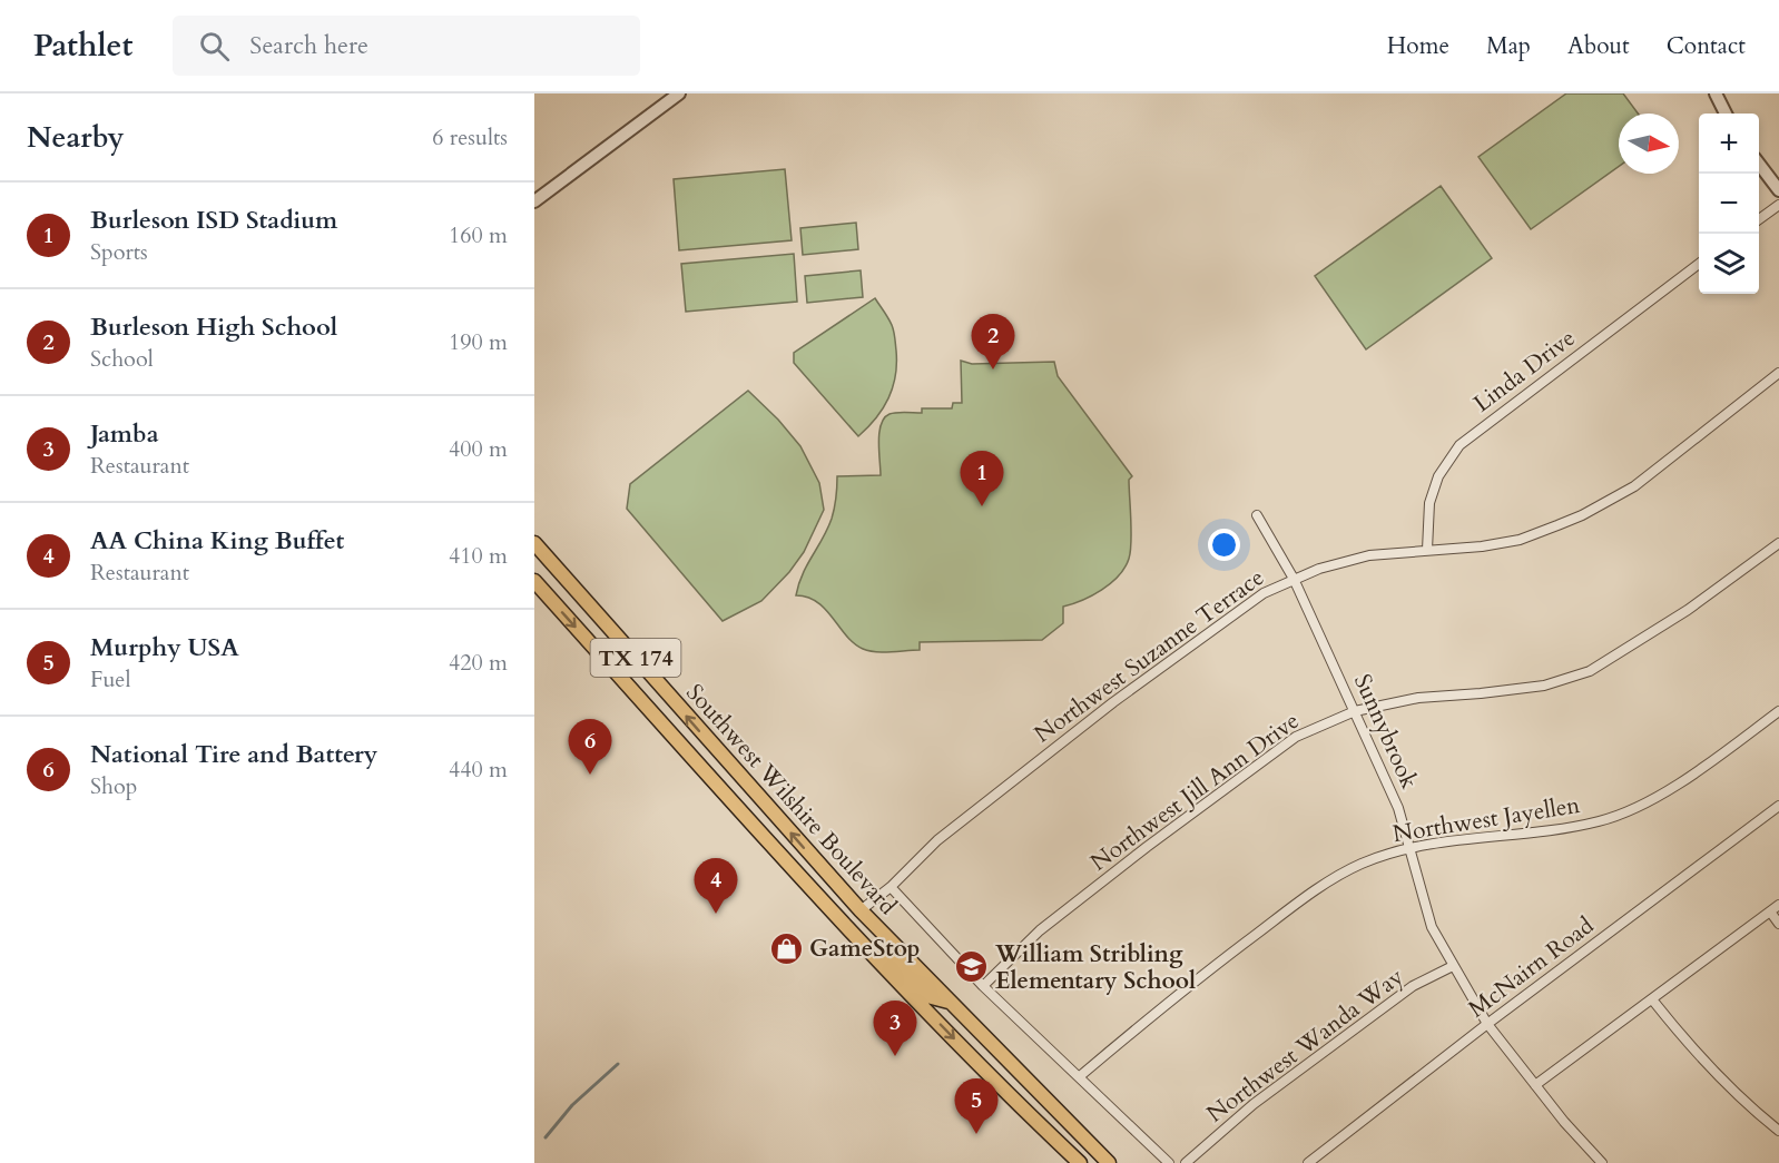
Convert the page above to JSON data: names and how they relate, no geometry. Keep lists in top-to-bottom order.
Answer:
{
  "streets": {
    "main road": ["TX 174", "Southwest Wilshire Boulevard"],
    "street": [
      "Linda Drive",
      "Northwest Suzanne Terrace",
      "Sunnybrook",
      "Northwest Jill Ann Drive",
      "Northwest Jayellen",
      "McNairn Road",
      "Northwest Wanda Way"
    ]
  },
  "crossings": [
    ["Linda Drive", "Northwest Suzanne Terrace"],
    ["Northwest Suzanne Terrace", "Sunnybrook"],
    ["Northwest Suzanne Terrace", "Southwest Wilshire Boulevard"],
    ["Sunnybrook", "Northwest Jill Ann Drive"],
    ["Sunnybrook", "Northwest Jayellen"],
    ["Sunnybrook", "McNairn Road"],
    ["Sunnybrook", "Northwest Wanda Way"]
  ],
  "places": {
    "shop": ["GameStop"],
    "school or university": ["William Stribling Elementary School"]
  },
  "north": "right",
  "page": {
    "header": "Pathlet",
    "search": "Search here",
    "nav": [
      "Home",
      "Map",
      "About",
      "Contact"
    ],
    "heading": ["Nearby", "6 results"],
    "map_buttons": ["+", "−"],
    "list": [
      {
        "mark": "1",
        "name": "Burleson ISD Stadium",
        "note": "Sports",
        "value": "160 m"
      },
      {
        "mark": "2",
        "name": "Burleson High School",
        "note": "School",
        "value": "190 m"
      },
      {
        "mark": "3",
        "name": "Jamba",
        "note": "Restaurant",
        "value": "400 m"
      },
      {
        "mark": "4",
        "name": "AA China King Buffet",
        "note": "Restaurant",
        "value": "410 m"
      },
      {
        "mark": "5",
        "name": "Murphy USA",
        "note": "Fuel",
        "value": "420 m"
      },
      {
        "mark": "6",
        "name": "National Tire and Battery",
        "note": "Shop",
        "value": "440 m"
      }
    ],
    "pins": [
      "2",
      "1",
      "6",
      "4",
      "3",
      "5"
    ]
  }
}
